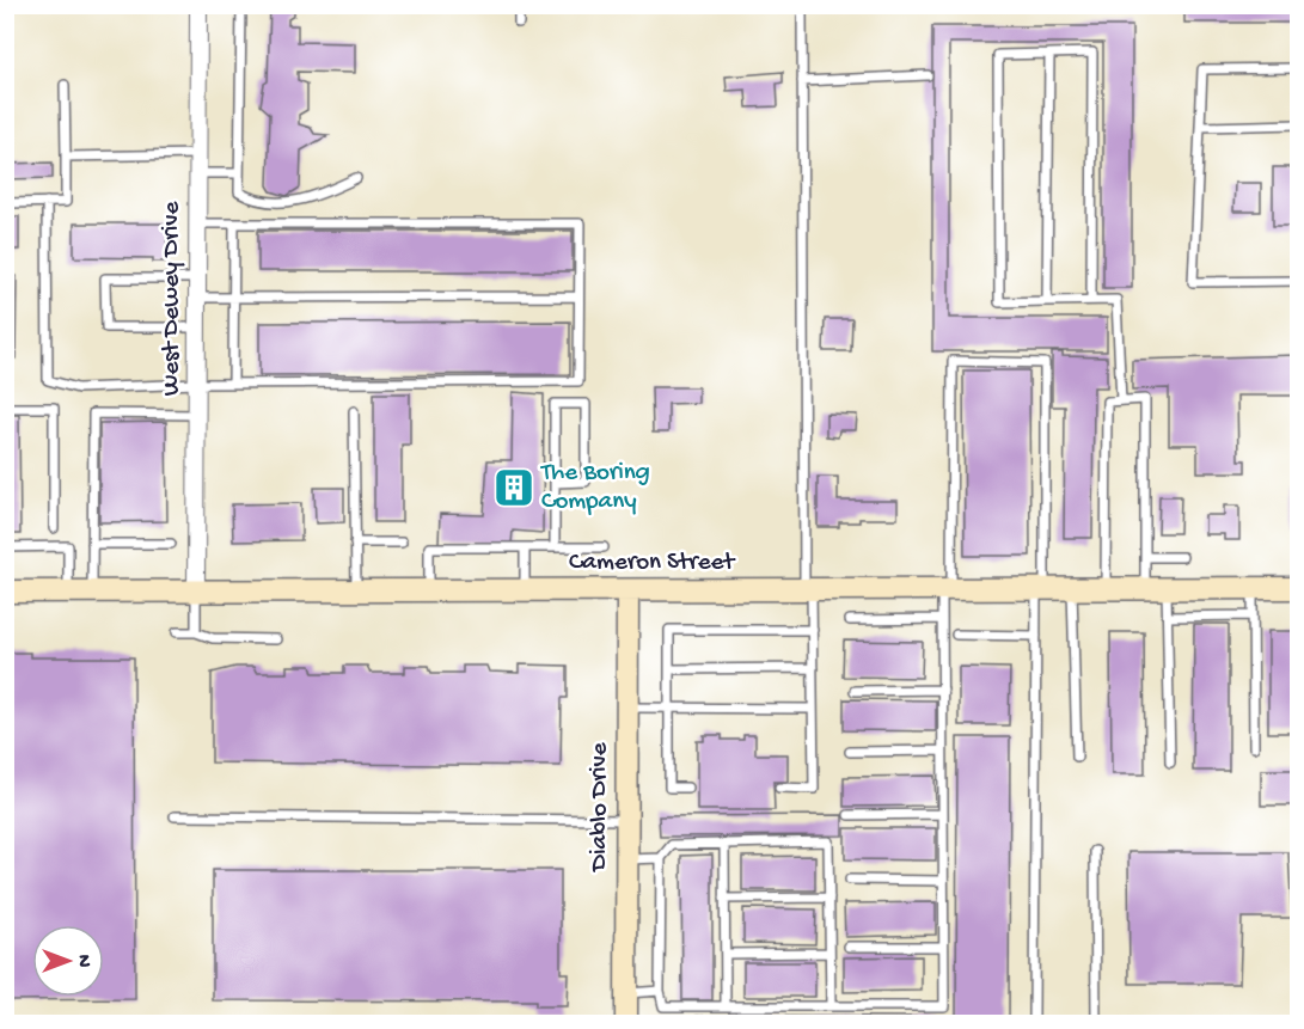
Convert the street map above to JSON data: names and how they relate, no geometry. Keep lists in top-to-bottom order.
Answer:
{
  "streets": {
    "street": ["West Dewey Drive", "Cameron Street", "Diablo Drive"]
  },
  "crossings": [
    ["West Dewey Drive", "Cameron Street"],
    ["Cameron Street", "Diablo Drive"]
  ],
  "places": {
    "building": ["The Boring Company"]
  },
  "north": "right"
}
